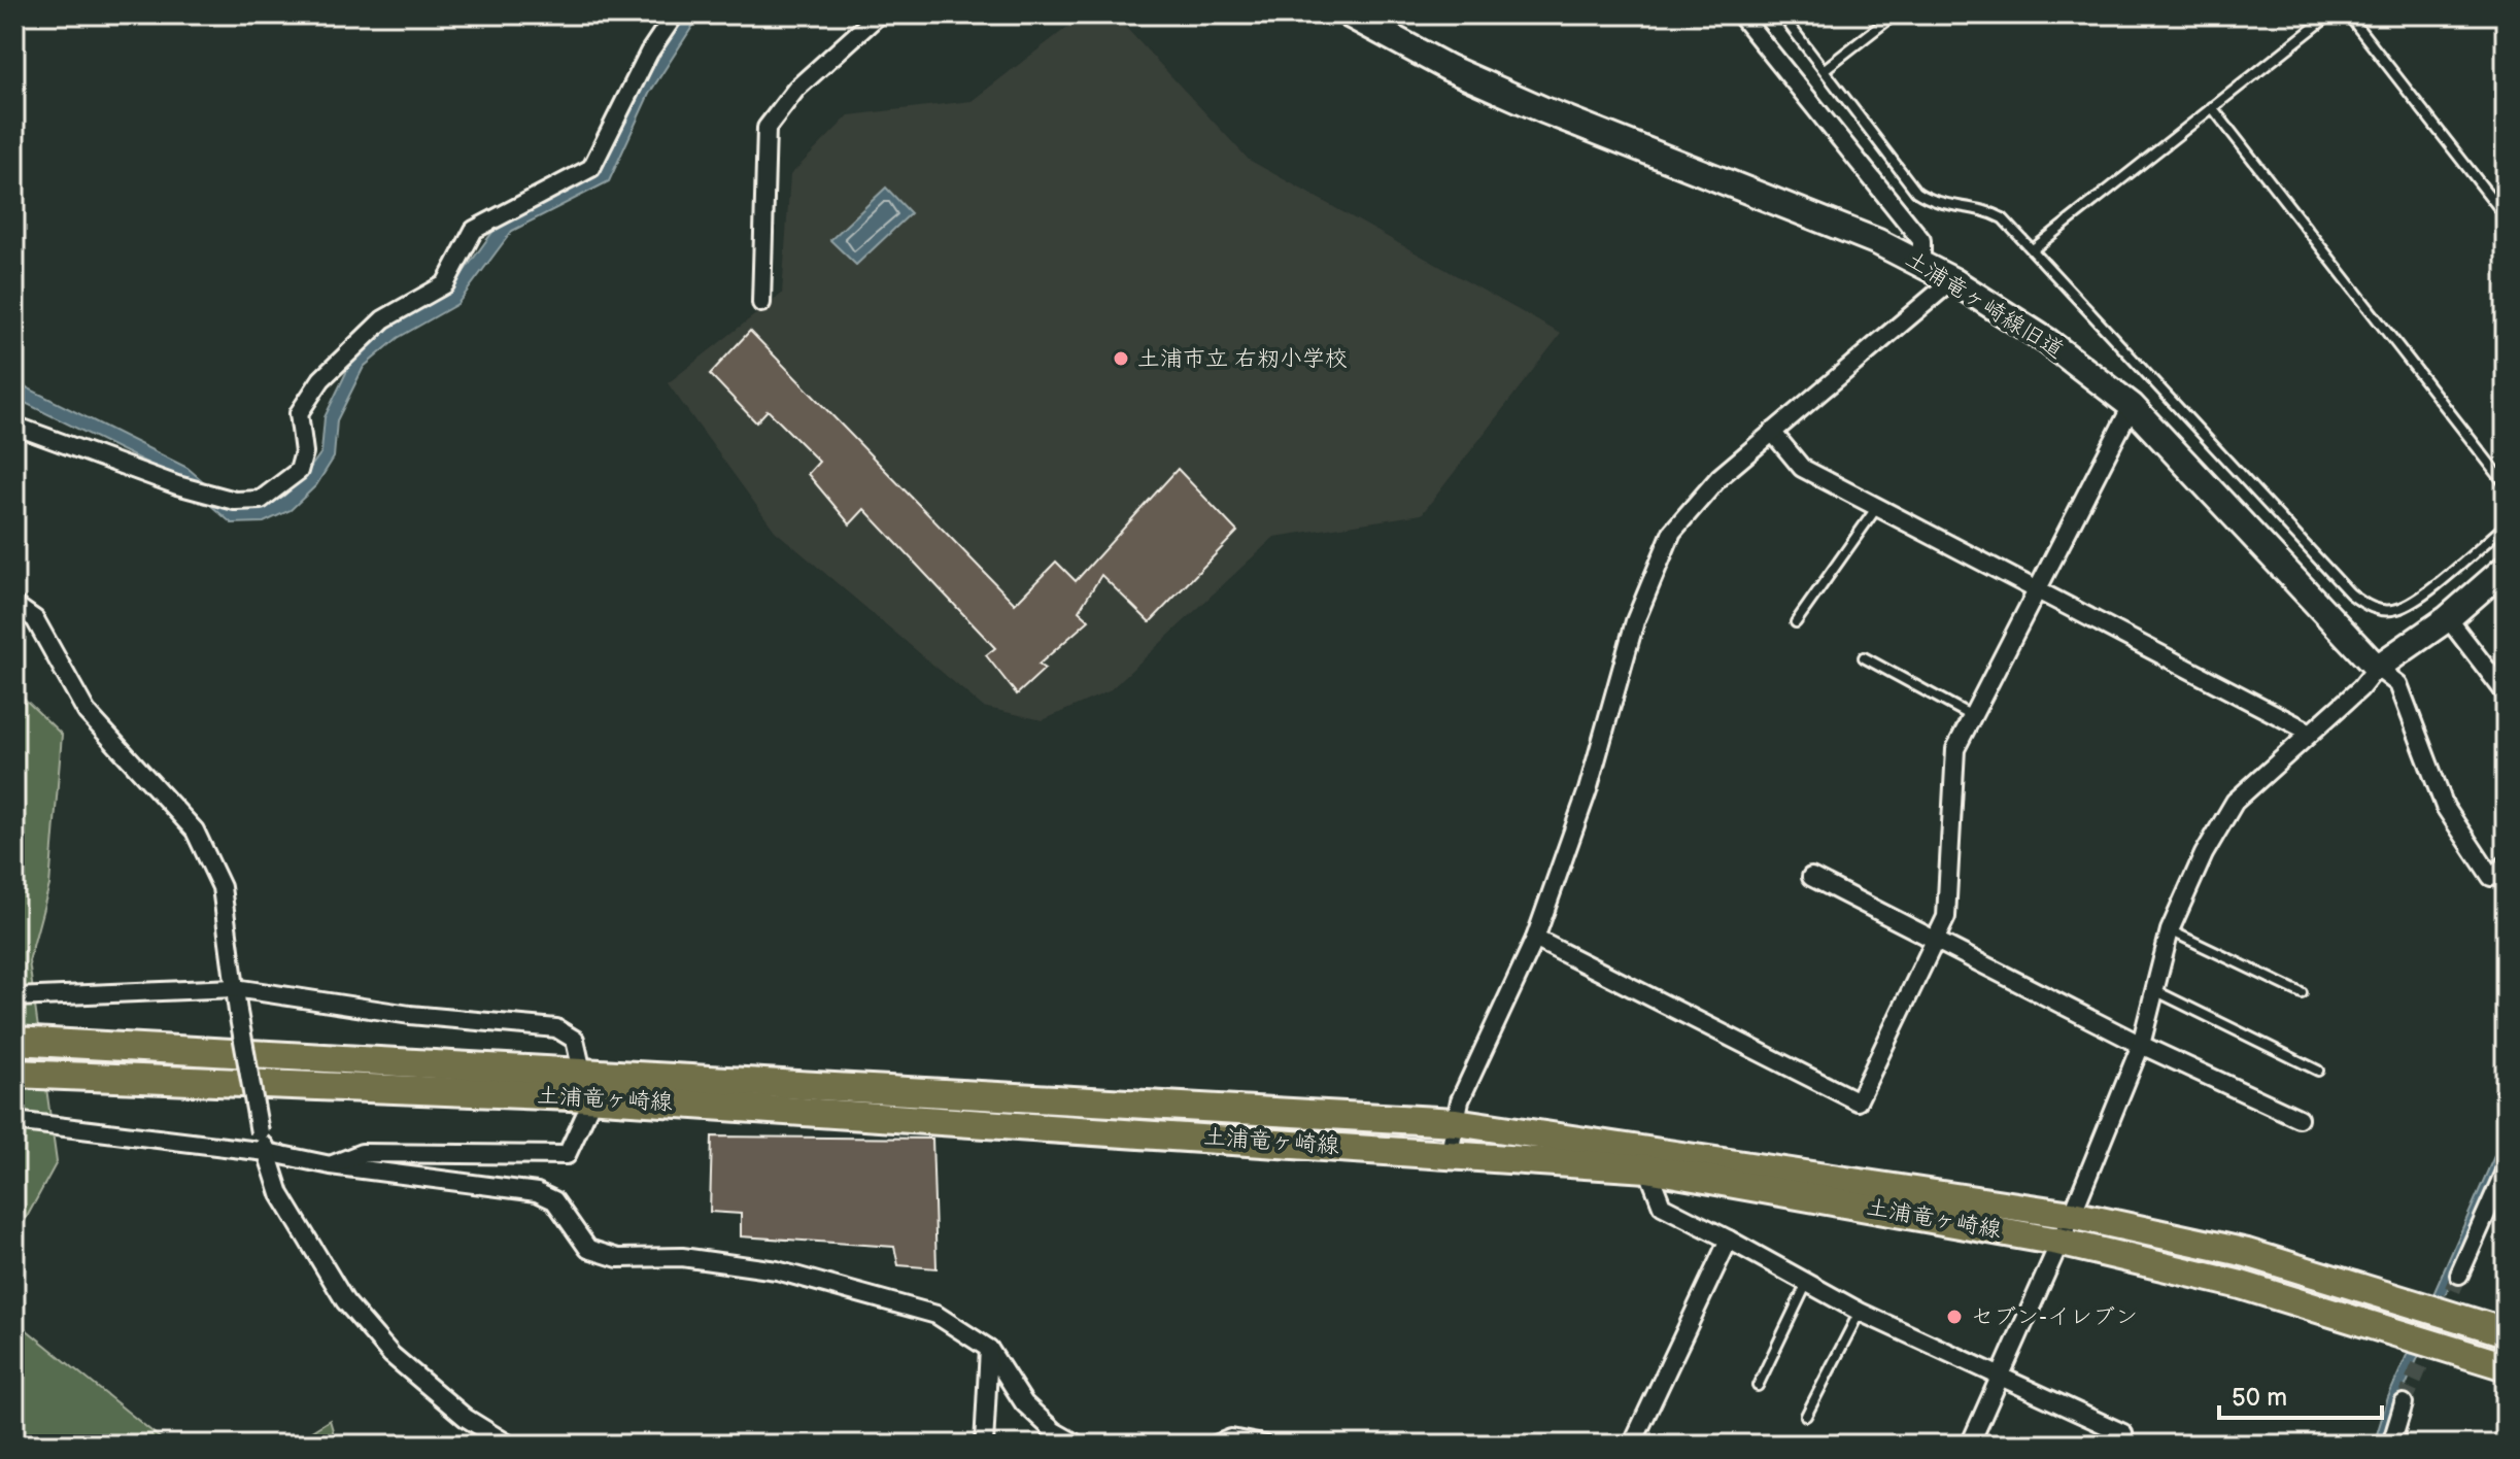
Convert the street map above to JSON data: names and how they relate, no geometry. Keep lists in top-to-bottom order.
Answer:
{
  "streets": {
    "main road": ["土浦竜ヶ崎線"],
    "street": ["土浦竜ヶ崎線旧道"]
  },
  "places": ["土浦市立 右籾小学校", "セブン-イレブン"],
  "scale_bar": "50 m"
}
